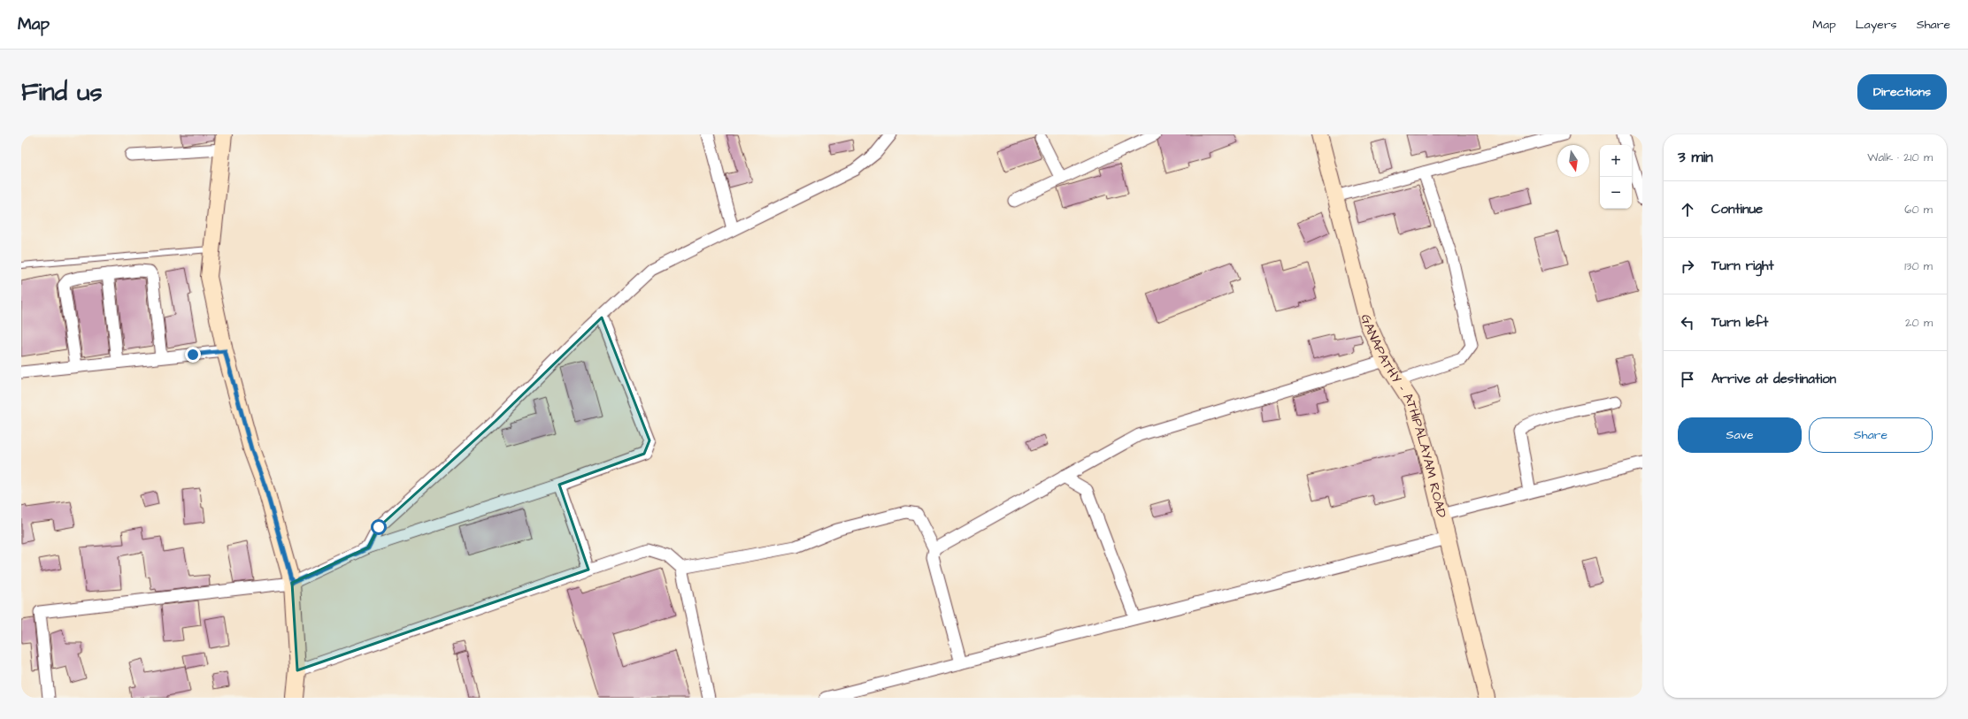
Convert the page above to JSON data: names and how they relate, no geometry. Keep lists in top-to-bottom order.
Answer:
{
  "streets": {
    "main road": ["GANAPATHY - ATHIPALAYAM ROAD"]
  },
  "north": "bottom",
  "page": {
    "header": "Map",
    "nav": ["Map", "Layers", "Share"],
    "buttons": [
      "Directions",
      ["Save", "Share"]
    ],
    "title": "Find us",
    "heading": ["3 min", "Walk · 210 m"],
    "map_buttons": ["+", "−"],
    "list": [
      ["Continue", "60 m"],
      ["Turn right", "130 m"],
      ["Turn left", "20 m"],
      "Arrive at destination"
    ]
  }
}
